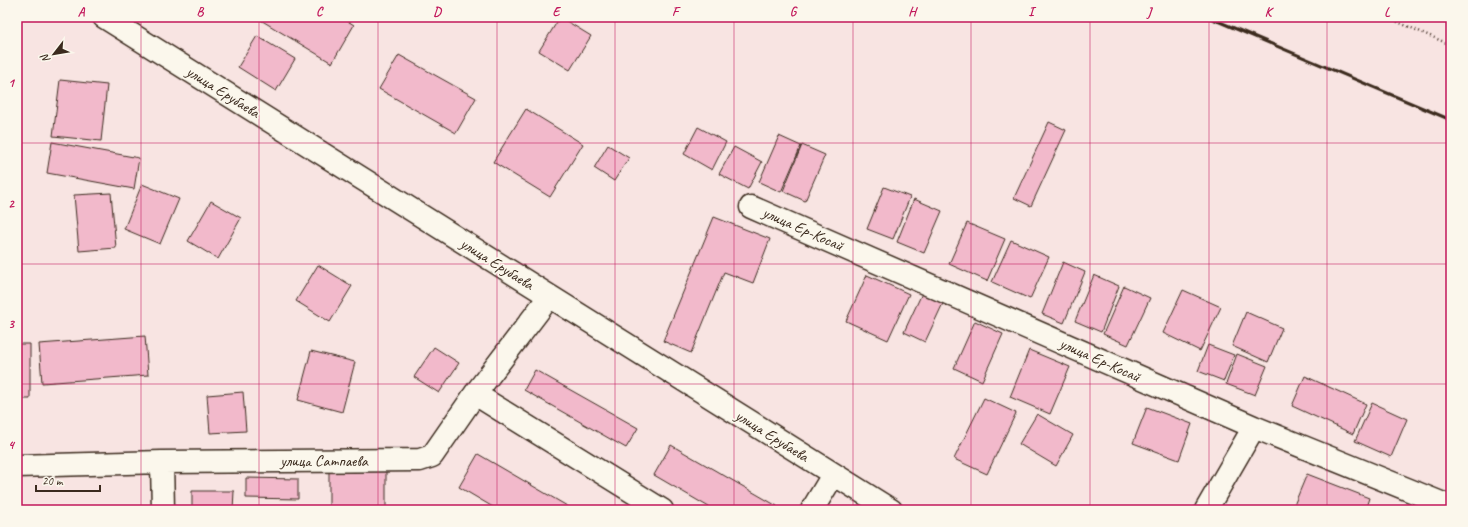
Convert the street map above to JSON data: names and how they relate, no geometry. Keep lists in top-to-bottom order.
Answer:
{
  "streets": {
    "street": ["улица Ерубаева", "улица Ер-Косай", "улица Сатпаева"]
  },
  "crossings": [
    ["улица Ерубаева", "улица Сатпаева"]
  ],
  "scale_bar": "20 m",
  "north": "bottom left",
  "grid": {
    "columns": [
      "A",
      "B",
      "C",
      "D",
      "E",
      "F",
      "G",
      "H",
      "I",
      "J",
      "K",
      "L"
    ],
    "rows": [
      "1",
      "2",
      "3",
      "4"
    ]
  }
}
